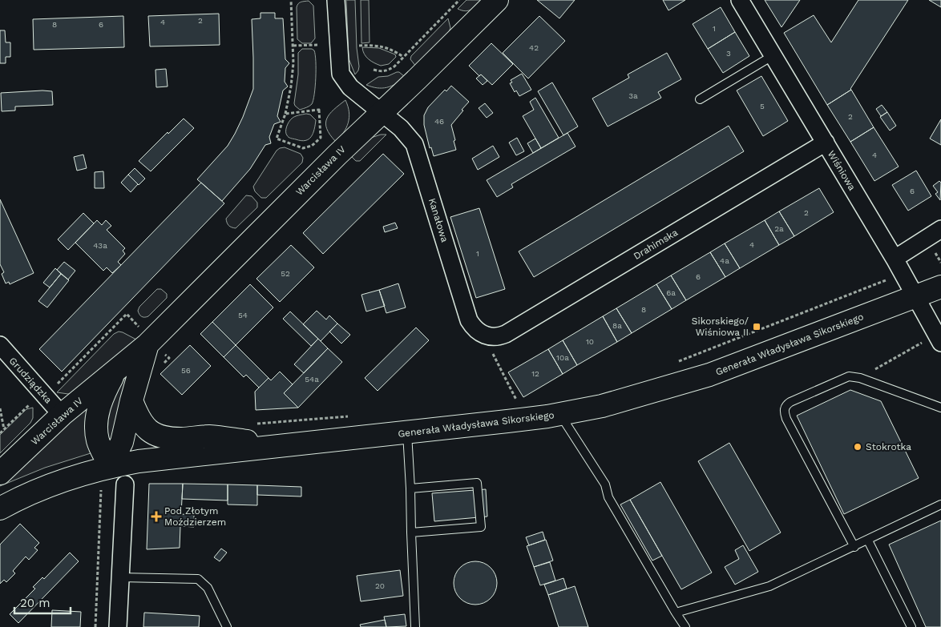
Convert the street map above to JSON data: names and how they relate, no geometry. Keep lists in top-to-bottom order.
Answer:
{
  "streets": {
    "street": [
      "Warcisława IV",
      "Wiśniowa",
      "Kanałowa",
      "Drahimska",
      "Generała Władysława Sikorskiego",
      "Grudziądzka"
    ]
  },
  "crossings": [
    ["Warcisława IV", "Kanałowa"],
    ["Warcisława IV", "Generała Władysława Sikorskiego"],
    ["Warcisława IV", "Grudziądzka"],
    ["Wiśniowa", "Drahimska"],
    ["Wiśniowa", "Generała Władysława Sikorskiego"],
    ["Kanałowa", "Drahimska"]
  ],
  "places": {
    "transit": ["Sikorskiego/ Wiśniowa II"],
    "other": ["Stokrotka"],
    "health": ["Pod Złotym Moździerzem"]
  },
  "house_numbers": [
    "2",
    "4",
    "8",
    "6",
    "1",
    "42",
    "3",
    "3a",
    "5",
    "2",
    "46",
    "4",
    "6",
    "2",
    "2a",
    "4",
    "43a",
    "1",
    "4a",
    "52",
    "6",
    "6a",
    "8",
    "54",
    "8a",
    "10",
    "10a",
    "56",
    "12",
    "54a",
    "20"
  ],
  "scale_bar": "20 m"
}
